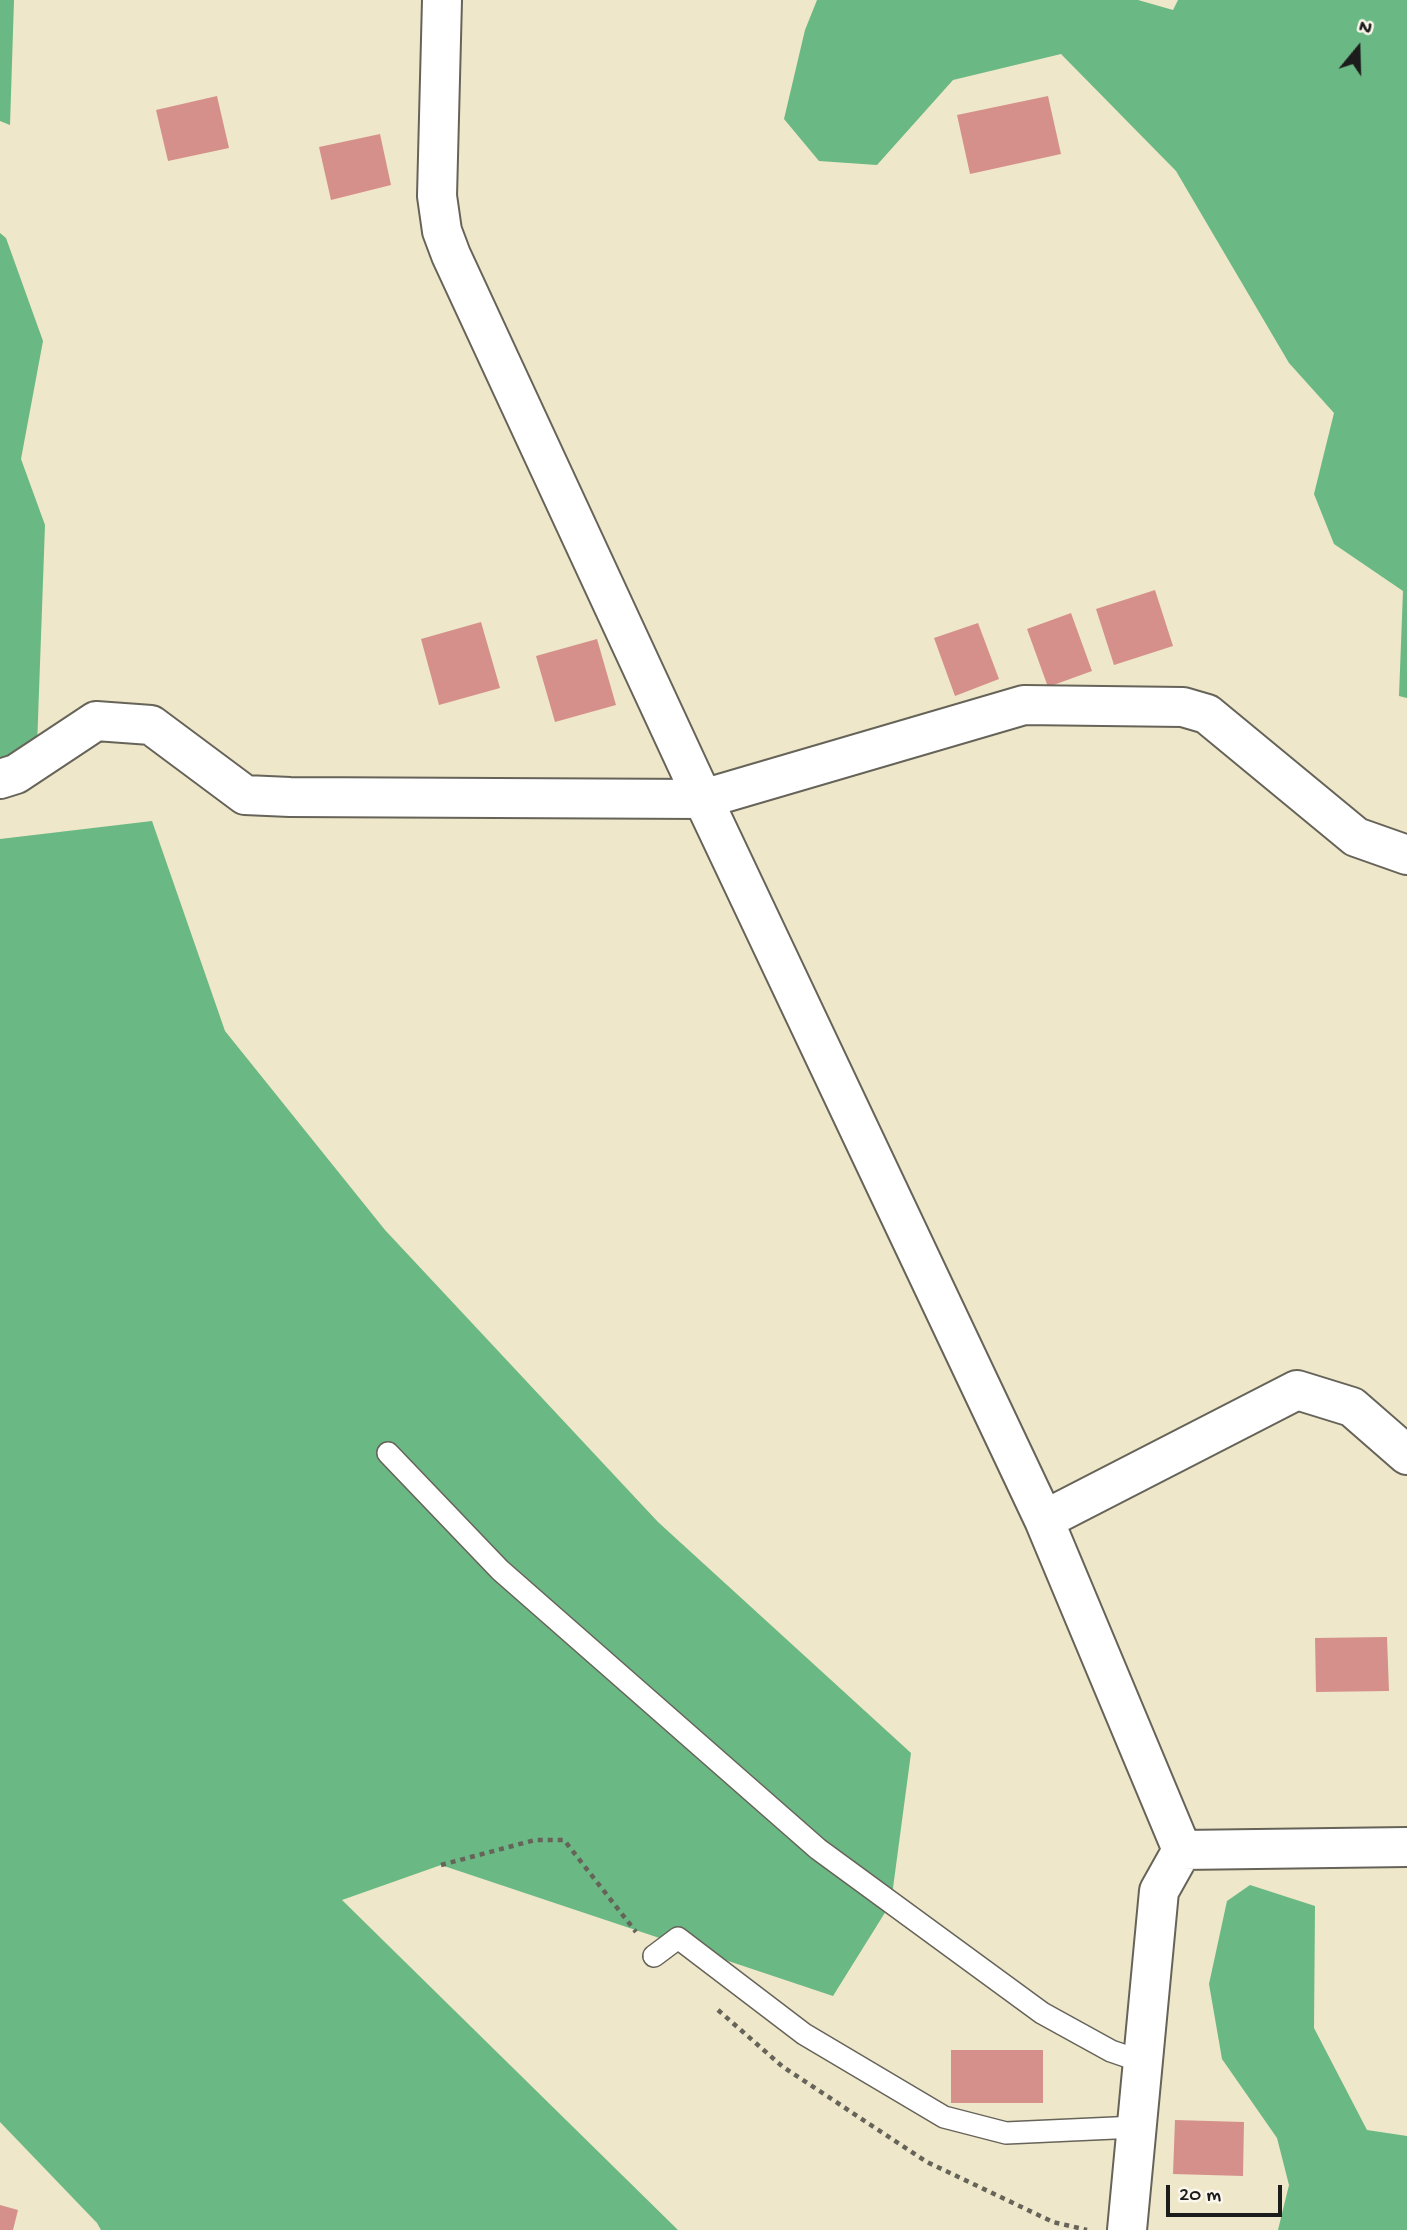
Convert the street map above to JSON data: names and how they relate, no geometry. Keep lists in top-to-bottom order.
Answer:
{
  "scale_bar": "20 m",
  "north": "top"
}
